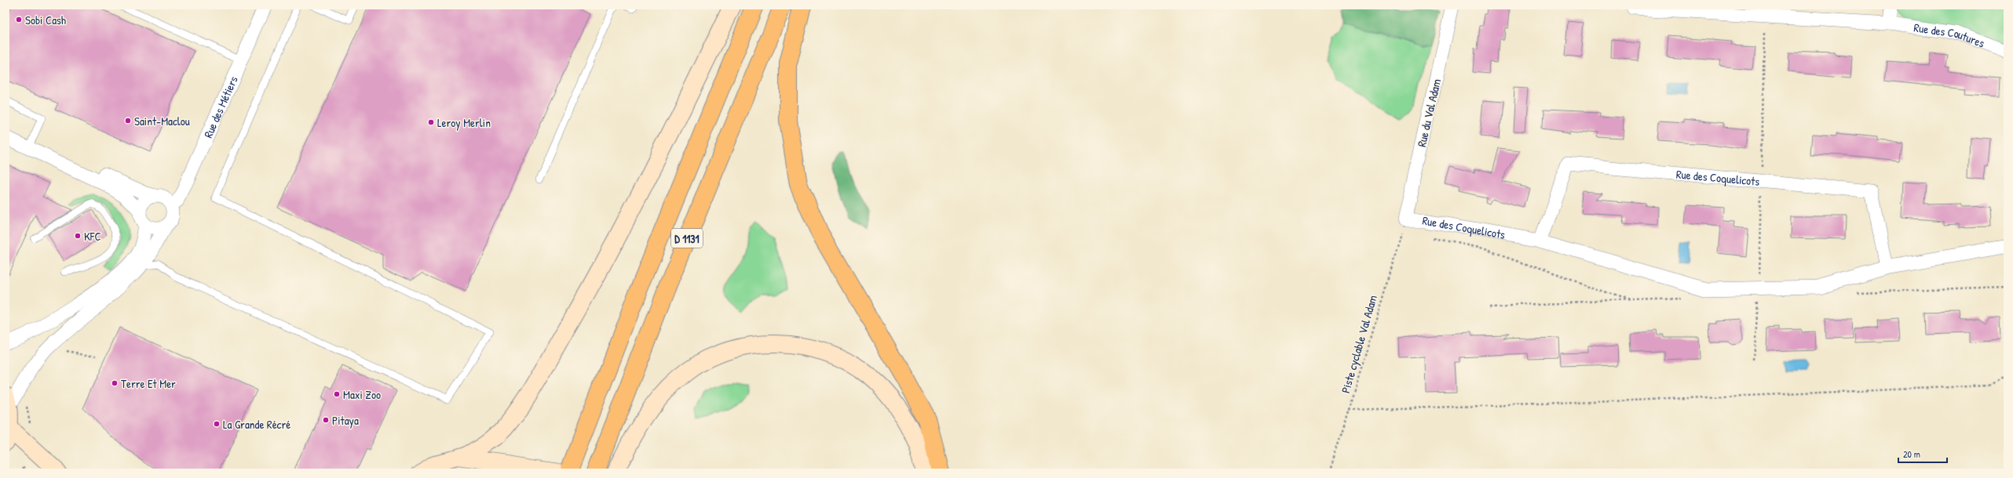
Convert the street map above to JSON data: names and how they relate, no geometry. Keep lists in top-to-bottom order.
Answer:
{
  "streets": {
    "main road": ["D 1131"],
    "street": [
      "Rue des Coutures",
      "Rue des Métiers",
      "Rue du Val Adam",
      "Rue des Coquelicots"
    ],
    "path": ["Piste cyclable Val Adam"]
  },
  "crossings": [
    ["Rue du Val Adam", "Rue des Coquelicots"],
    ["Rue du Val Adam", "Piste cyclable Val Adam"],
    ["Rue des Coquelicots", "Piste cyclable Val Adam"]
  ],
  "places": [
    "Sobi Cash",
    "Saint-Maclou",
    "Leroy Merlin",
    "KFC",
    "Terre Et Mer",
    "Maxi Zoo",
    "Pitaya",
    "La Grande Récré"
  ],
  "scale_bar": "20 m"
}
